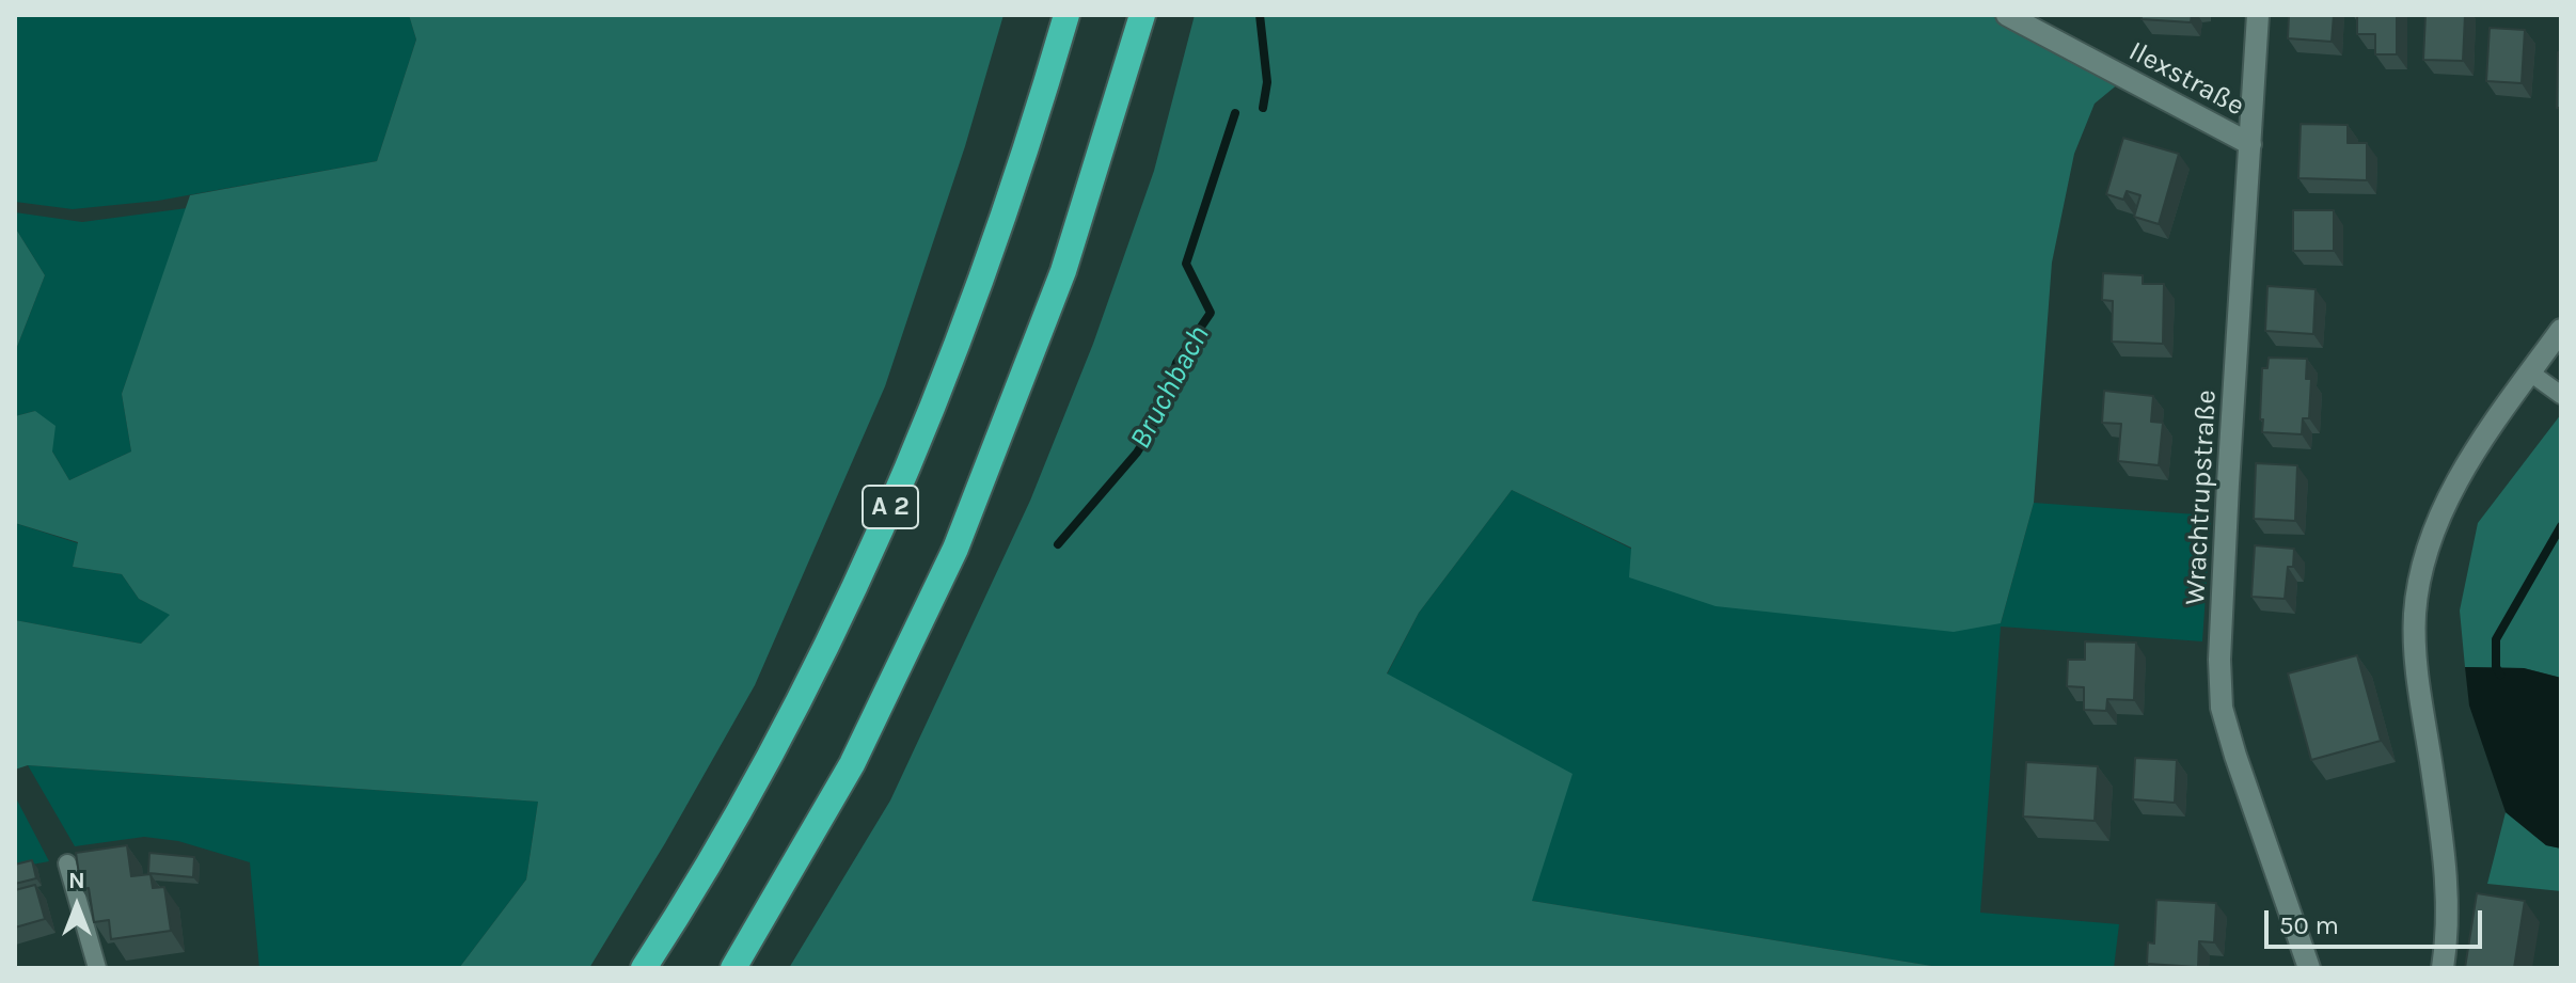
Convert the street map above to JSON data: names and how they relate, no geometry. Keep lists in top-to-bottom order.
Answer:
{
  "streets": {
    "highway": ["A 2"],
    "street": ["Ilexstraße", "Wrachtrupstraße"]
  },
  "crossings": [
    ["Ilexstraße", "Wrachtrupstraße"]
  ],
  "water": ["Bruchbach"],
  "scale_bar": "50 m",
  "north": "top"
}
